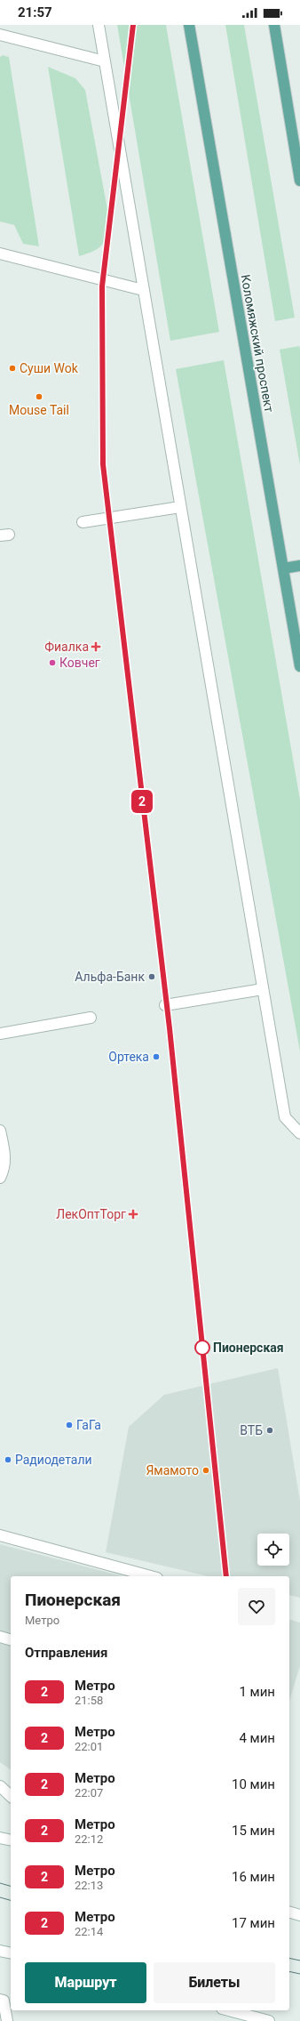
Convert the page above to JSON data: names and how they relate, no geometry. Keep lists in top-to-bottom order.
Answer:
{
  "streets": {
    "main road": ["Коломяжский проспект"]
  },
  "places": {
    "other": [
      "Суши Wok",
      "Mouse Tail",
      "Ковчег",
      "Альфа-Банк",
      "Ортека",
      "Пионерская",
      "ГаГа",
      "ВТБ",
      "Радиодетали",
      "Ямамото"
    ],
    "health": ["Фиалка", "ЛекОптТорг"]
  },
  "lines": ["metro line 2"],
  "page": {
    "status": "21:57",
    "on_map": "2",
    "heading": [
      ["Пионерская", "Метро"],
      "Отправления"
    ],
    "list": [
      {
        "mark": "2",
        "name": "Метро",
        "note": "21:58",
        "value": "1 мин"
      },
      {
        "mark": "2",
        "name": "Метро",
        "note": "22:01",
        "value": "4 мин"
      },
      {
        "mark": "2",
        "name": "Метро",
        "note": "22:07",
        "value": "10 мин"
      },
      {
        "mark": "2",
        "name": "Метро",
        "note": "22:12",
        "value": "15 мин"
      },
      {
        "mark": "2",
        "name": "Метро",
        "note": "22:13",
        "value": "16 мин"
      },
      {
        "mark": "2",
        "name": "Метро",
        "note": "22:14",
        "value": "17 мин"
      }
    ],
    "buttons": ["Маршрут", "Билеты"]
  }
}
